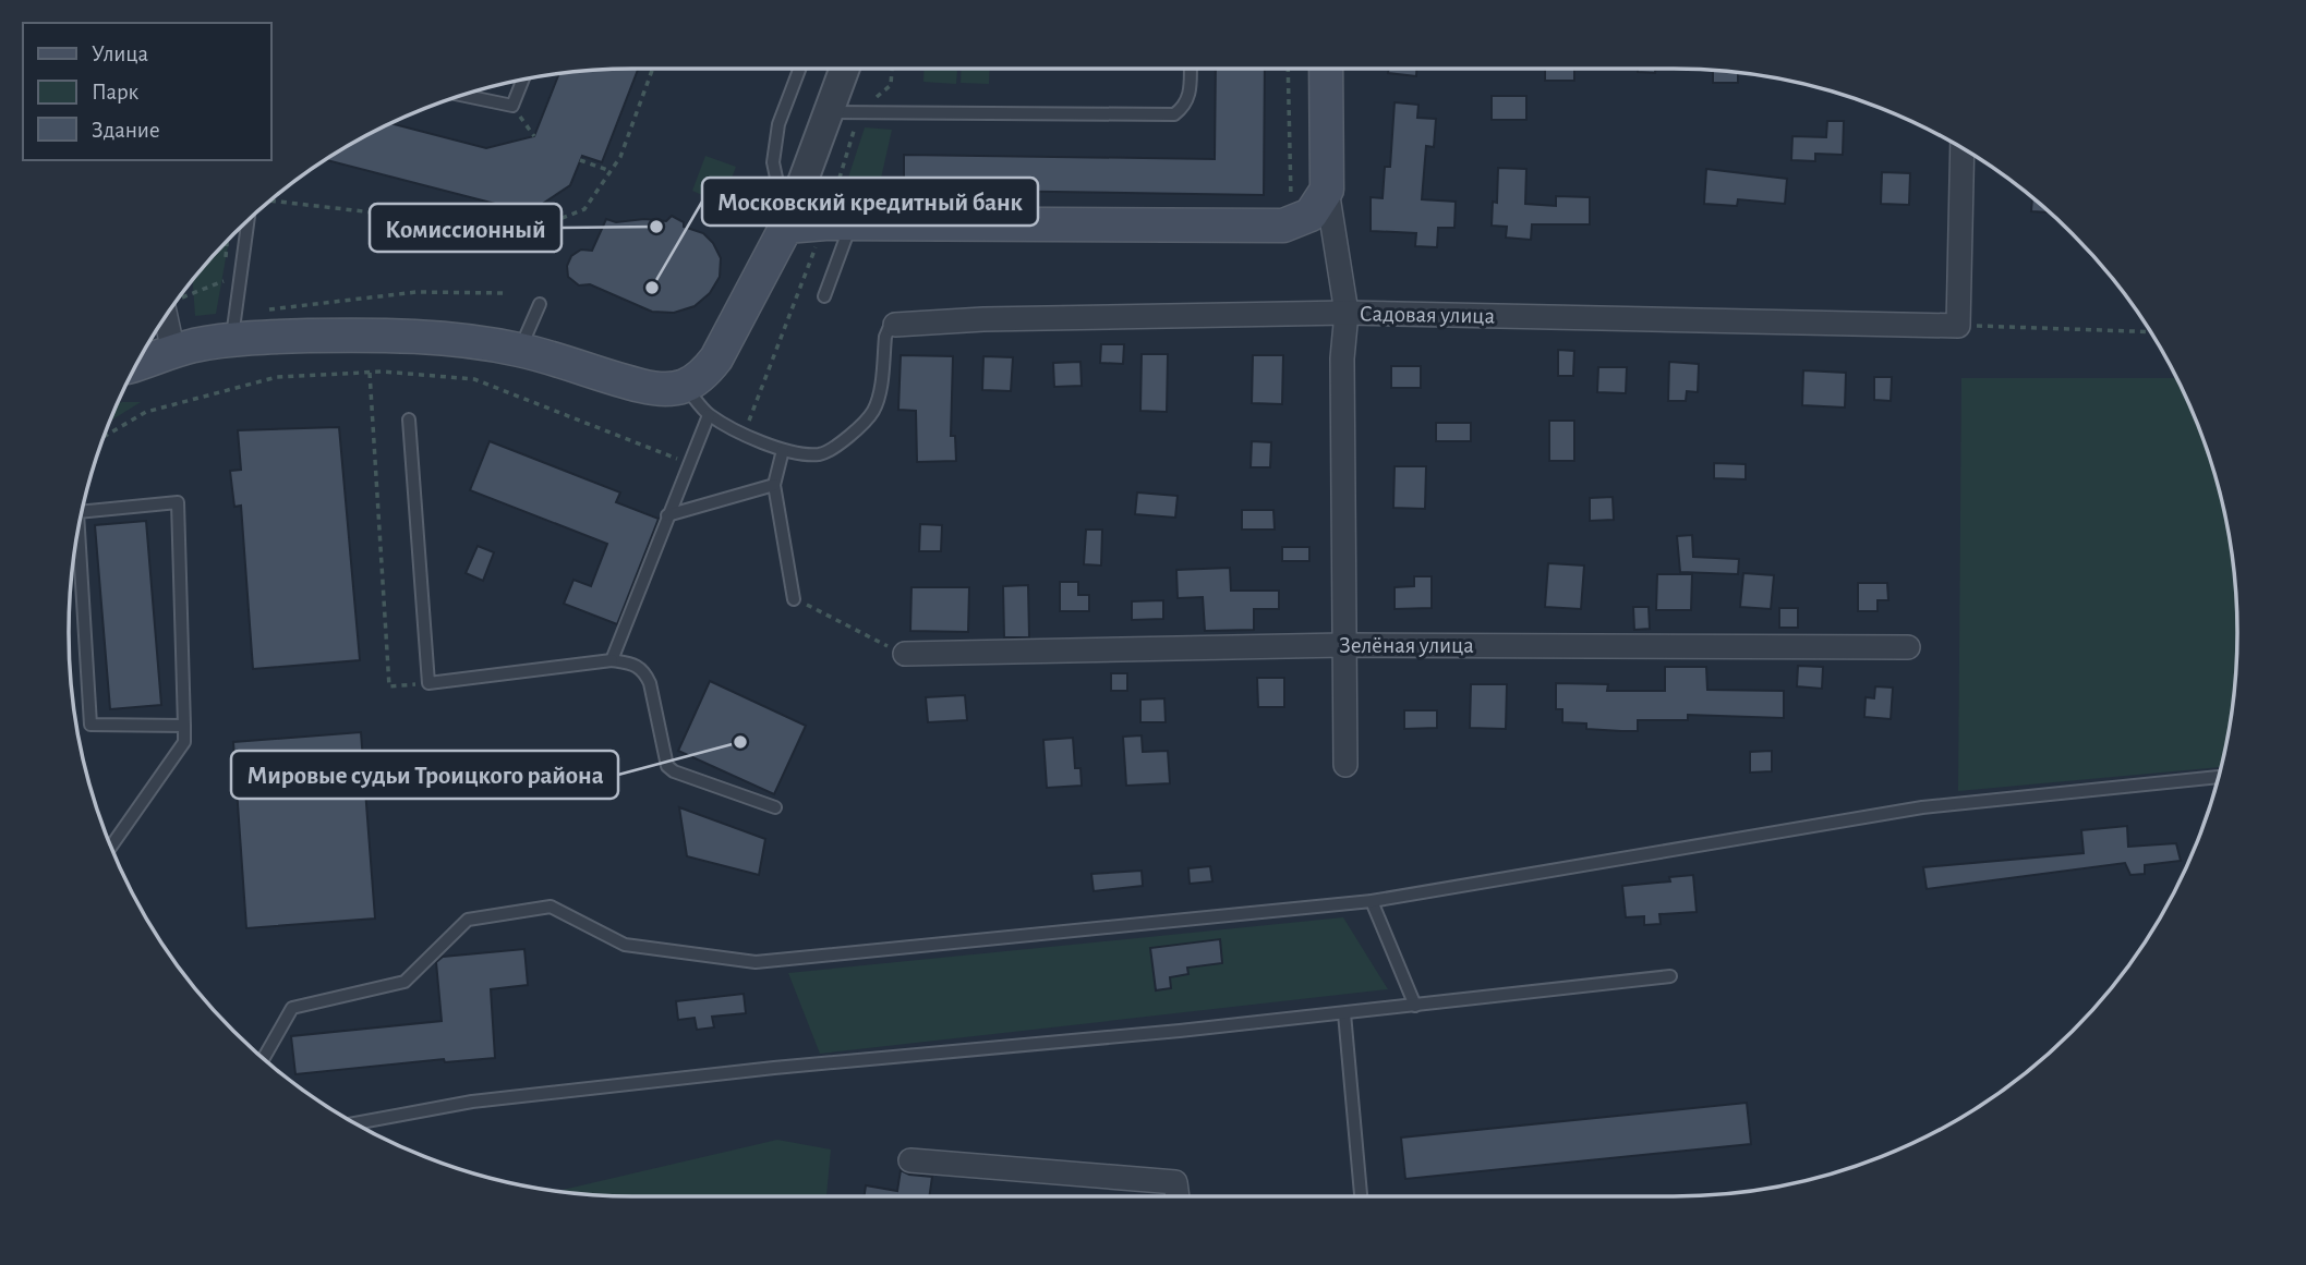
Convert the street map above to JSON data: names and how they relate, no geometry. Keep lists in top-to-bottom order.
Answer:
{
  "streets": {
    "street": ["Садовая улица", "Зелёная улица"]
  },
  "places": ["Комиссионный", "Московский кредитный банк", "Мировые судьи Троицкого района"],
  "legend": ["Улица", "Парк", "Здание"]
}
